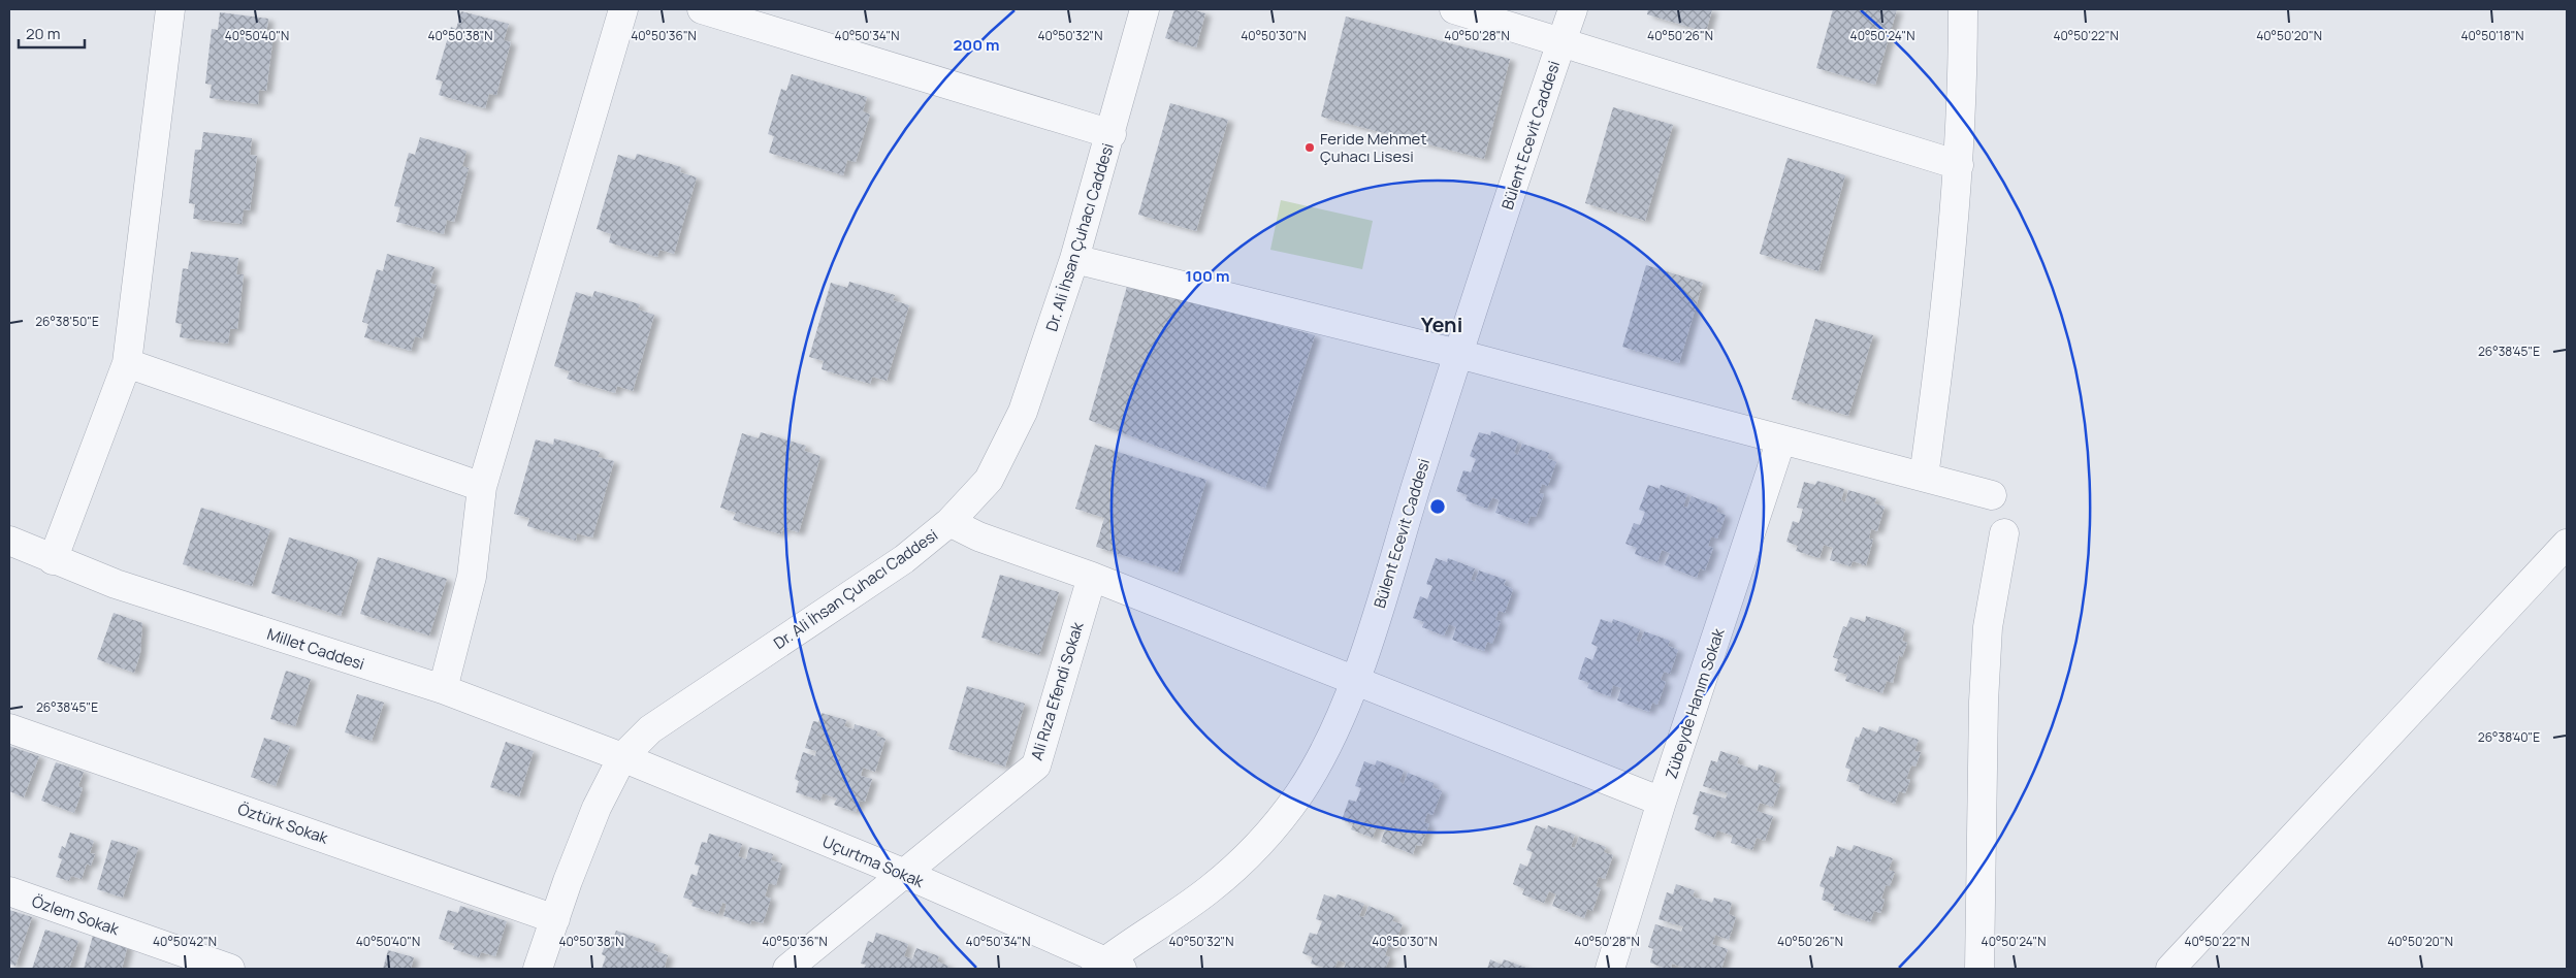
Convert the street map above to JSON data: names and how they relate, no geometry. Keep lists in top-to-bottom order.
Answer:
{
  "streets": {
    "street": [
      "Bülent Ecevit Caddesi",
      "Dr. Ali İhsan Çuhacı Caddesi",
      "Millet Caddesi",
      "Ali Rıza Efendi Sokak",
      "Zübeyde Hanım Sokak",
      "Öztürk Sokak",
      "Uçurtma Sokak",
      "Özlem Sokak"
    ]
  },
  "crossings": [
    ["Bülent Ecevit Caddesi", "Uçurtma Sokak"],
    ["Dr. Ali İhsan Çuhacı Caddesi", "Millet Caddesi"],
    ["Dr. Ali İhsan Çuhacı Caddesi", "Öztürk Sokak"],
    ["Dr. Ali İhsan Çuhacı Caddesi", "Uçurtma Sokak"],
    ["Millet Caddesi", "Uçurtma Sokak"],
    ["Ali Rıza Efendi Sokak", "Uçurtma Sokak"]
  ],
  "districts": ["Yeni"],
  "places": ["Feride Mehmet Çuhacı Lisesi"],
  "scale_bar": "20 m",
  "coordinates": [
    "40°50'40\"N",
    "40°50'38\"N",
    "40°50'36\"N",
    "40°50'34\"N",
    "40°50'32\"N",
    "40°50'30\"N",
    "40°50'28\"N",
    "40°50'26\"N",
    "40°50'24\"N",
    "40°50'22\"N",
    "40°50'20\"N",
    "40°50'18\"N",
    "26°38'50\"E",
    "26°38'45\"E",
    "26°38'40\"E",
    "40°50'42\"N"
  ],
  "rings": ["200 m", "100 m"]
}
